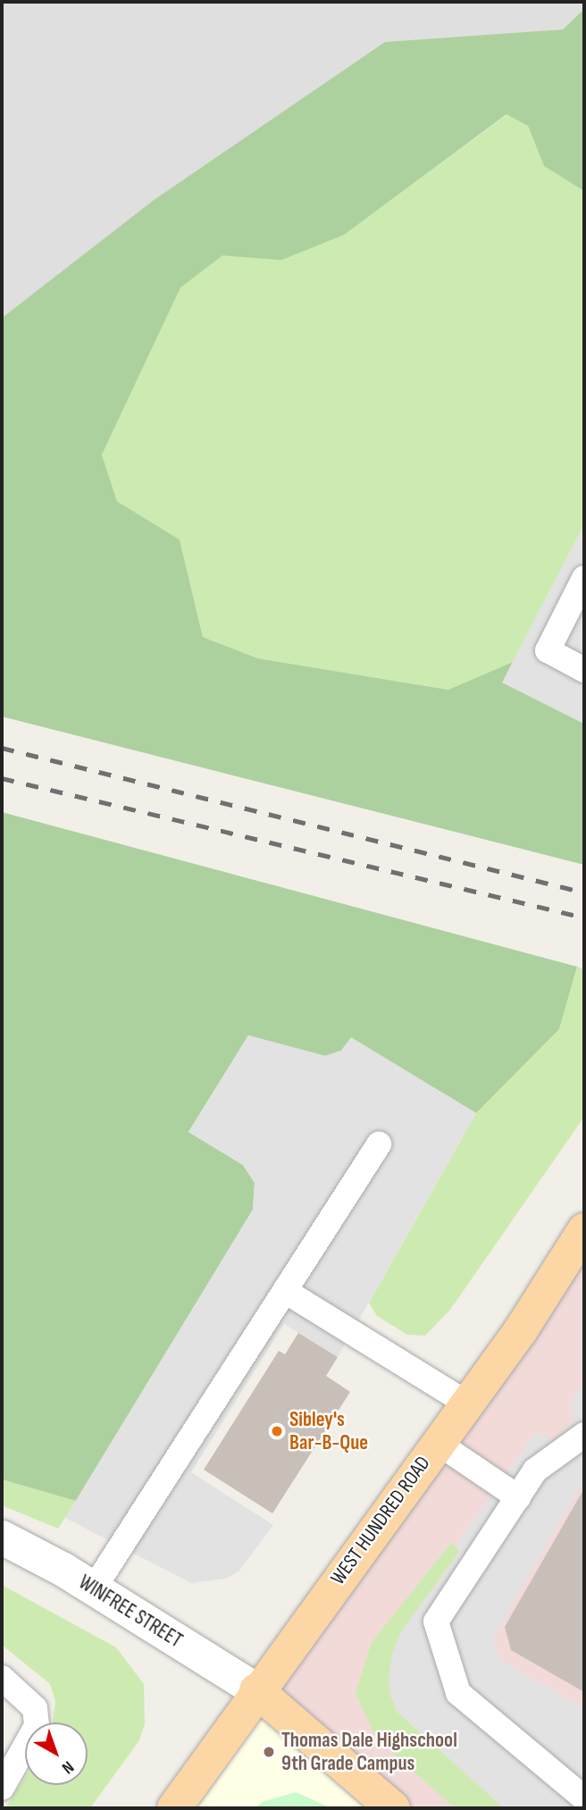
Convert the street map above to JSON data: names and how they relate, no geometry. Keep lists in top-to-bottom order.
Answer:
{
  "streets": {
    "main road": ["WEST HUNDRED ROAD"],
    "street": ["WINFREE STREET"]
  },
  "crossings": [
    ["WEST HUNDRED ROAD", "WINFREE STREET"]
  ],
  "places": ["Sibley's Bar-B-Que", "Thomas Dale Highschool 9th Grade Campus"],
  "north": "bottom right"
}
